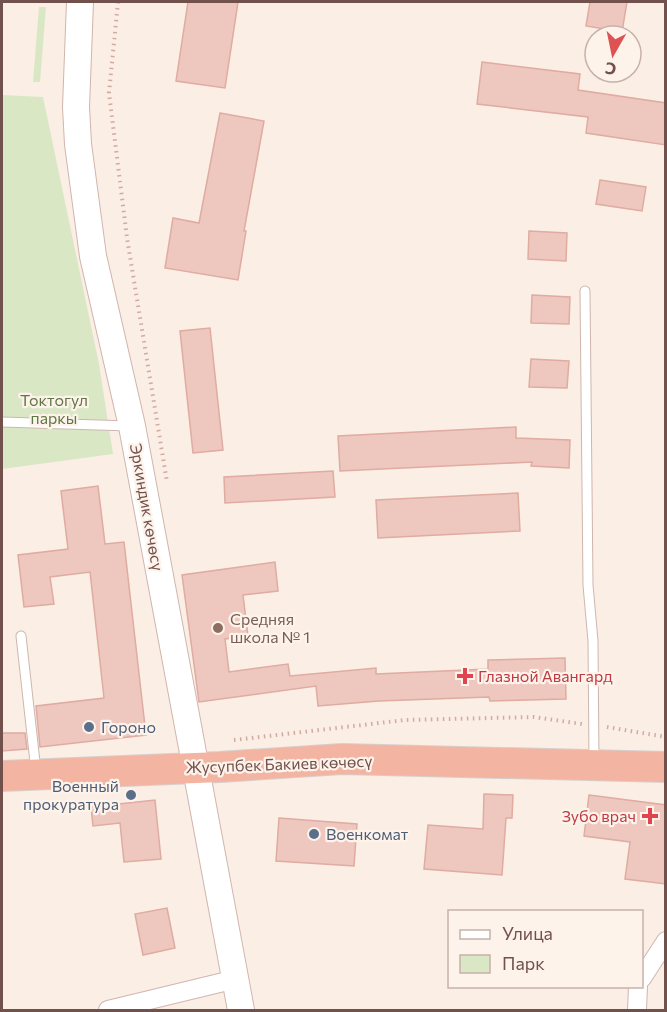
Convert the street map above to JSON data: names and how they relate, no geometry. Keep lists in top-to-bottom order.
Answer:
{
  "streets": {
    "highway": ["Жусупбек Бакиев көчөсү"],
    "main road": ["Эркиндик көчөсү"]
  },
  "crossings": [
    ["Эркиндик көчөсү", "Жусупбек Бакиев көчөсү"]
  ],
  "parks": ["Токтогул паркы"],
  "places": {
    "other": [
      "Средняя школа № 1",
      "Гороно",
      "Военный прокуратура",
      "Военкомат"
    ],
    "health": ["Глазной Авангард", "Зубо врач"]
  },
  "legend": ["Улица", "Парк"],
  "north": "bottom"
}
